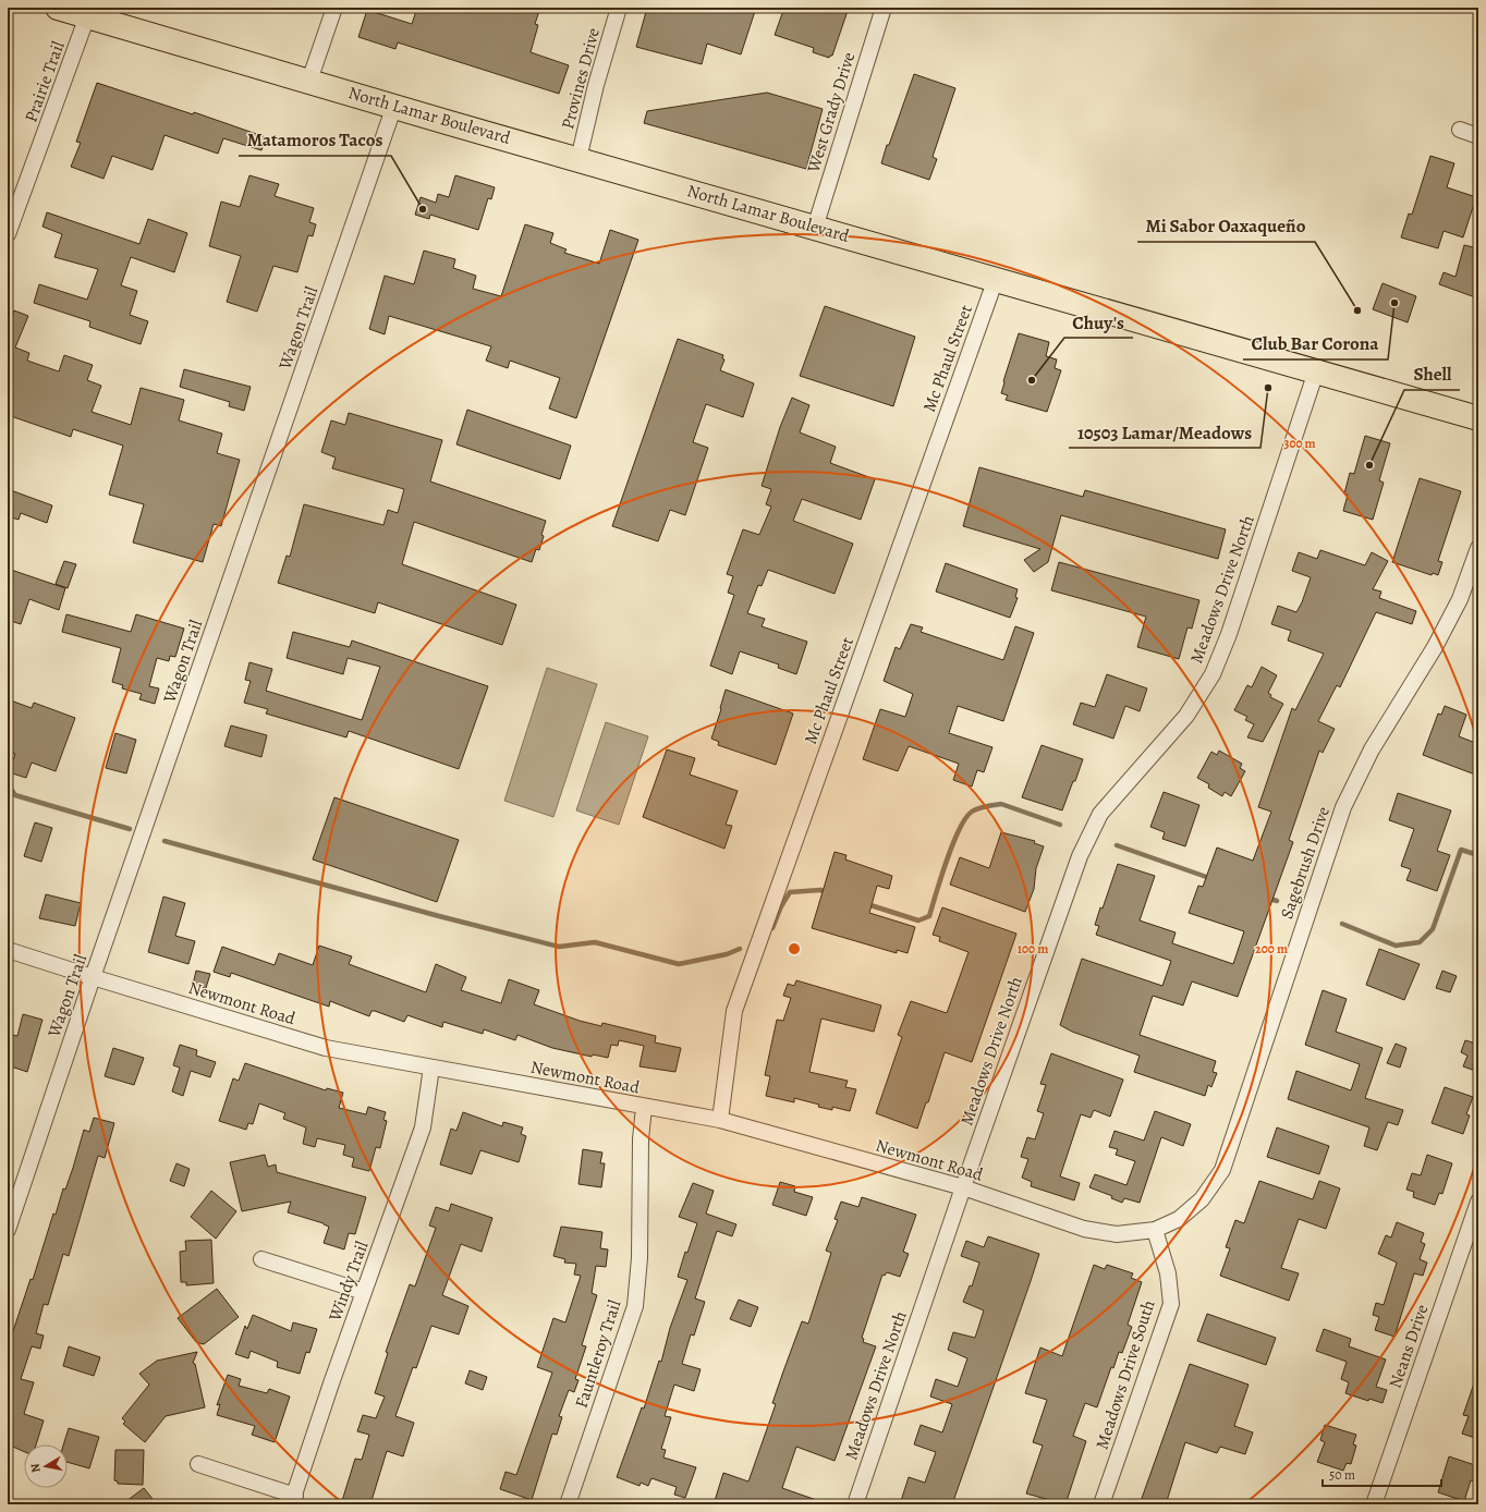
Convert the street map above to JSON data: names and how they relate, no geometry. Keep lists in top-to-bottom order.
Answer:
{
  "streets": {
    "main road": ["North Lamar Boulevard"],
    "street": [
      "Provines Drive",
      "Prairie Trail",
      "West Grady Drive",
      "Wagon Trail",
      "Mc Phaul Street",
      "Meadows Drive North",
      "Sagebrush Drive",
      "Newmont Road",
      "Windy Trail",
      "Neans Drive",
      "Fauntleroy Trail",
      "Meadows Drive South"
    ]
  },
  "crossings": [
    ["Provines Drive", "North Lamar Boulevard"],
    ["Prairie Trail", "North Lamar Boulevard"],
    ["West Grady Drive", "North Lamar Boulevard"],
    ["North Lamar Boulevard", "Wagon Trail"],
    ["North Lamar Boulevard", "Mc Phaul Street"],
    ["North Lamar Boulevard", "Meadows Drive North"],
    ["Wagon Trail", "Newmont Road"],
    ["Mc Phaul Street", "Newmont Road"],
    ["Meadows Drive North", "Newmont Road"],
    ["Sagebrush Drive", "Newmont Road"],
    ["Sagebrush Drive", "Meadows Drive South"],
    ["Newmont Road", "Windy Trail"],
    ["Newmont Road", "Fauntleroy Trail"],
    ["Newmont Road", "Meadows Drive South"]
  ],
  "places": [
    "Matamoros Tacos",
    "Club Bar Corona",
    "Mi Sabor Oaxaqueño",
    "Chuy's",
    "10503 Lamar/Meadows",
    "Shell"
  ],
  "scale_bar": "50 m",
  "north": "left",
  "rings": ["300 m", "100 m", "200 m"]
}
